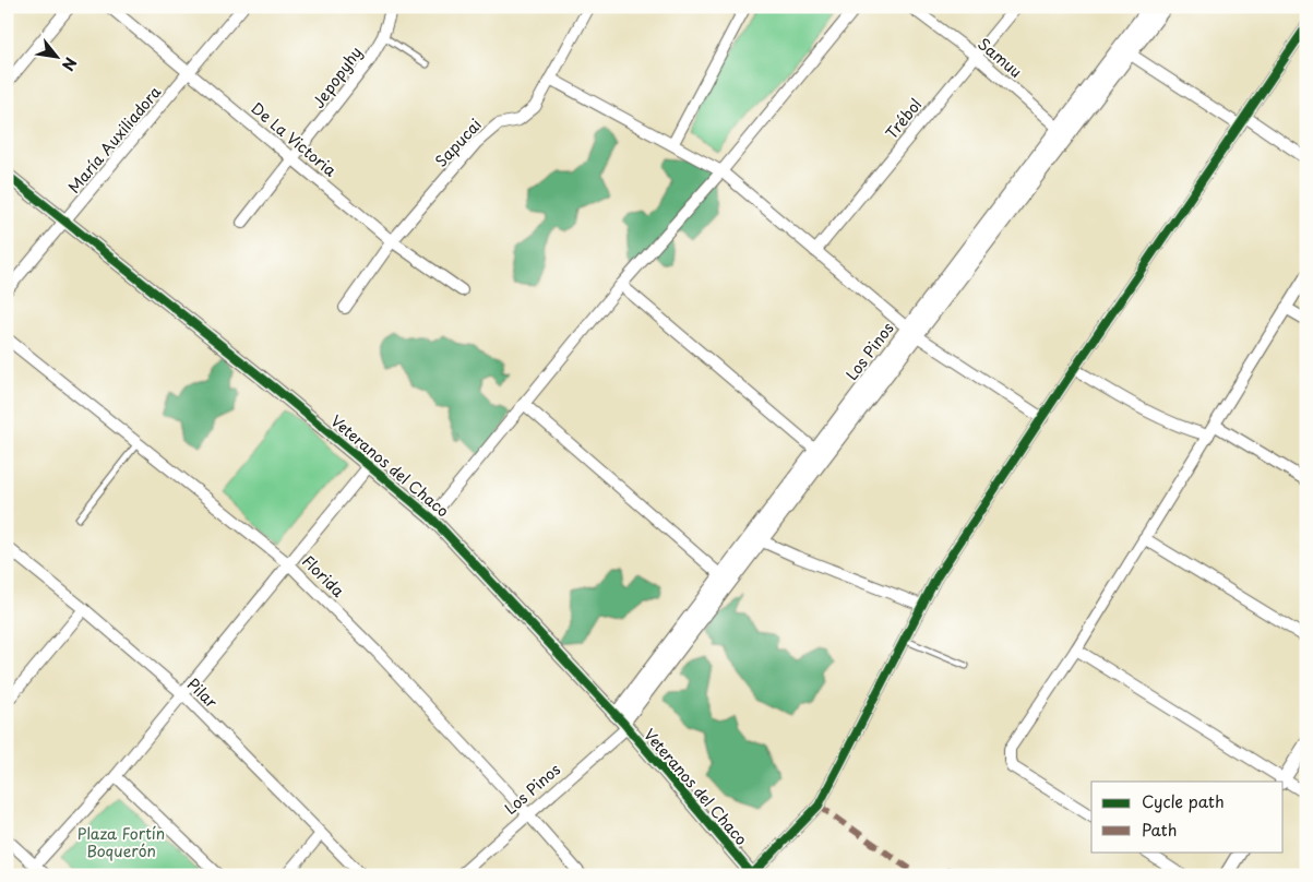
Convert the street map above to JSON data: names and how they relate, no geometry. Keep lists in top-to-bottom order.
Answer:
{
  "streets": {
    "street": [
      "Samuu",
      "Jepopyhy",
      "Trébol",
      "María Auxiliadora",
      "De La Victoria",
      "Sapucai",
      "Los Pinos",
      "Veteranos del Chaco",
      "Florida",
      "Pilar"
    ]
  },
  "crossings": [
    ["Samuu", "Trébol"],
    ["Samuu", "Los Pinos"],
    ["Jepopyhy", "De La Victoria"],
    ["María Auxiliadora", "De La Victoria"],
    ["María Auxiliadora", "Veteranos del Chaco"],
    ["De La Victoria", "Sapucai"],
    ["Los Pinos", "Veteranos del Chaco"],
    ["Los Pinos", "Florida"]
  ],
  "parks": ["Plaza Fortín Boquerón"],
  "legend": ["Cycle path", "Path"],
  "north": "bottom right"
}
